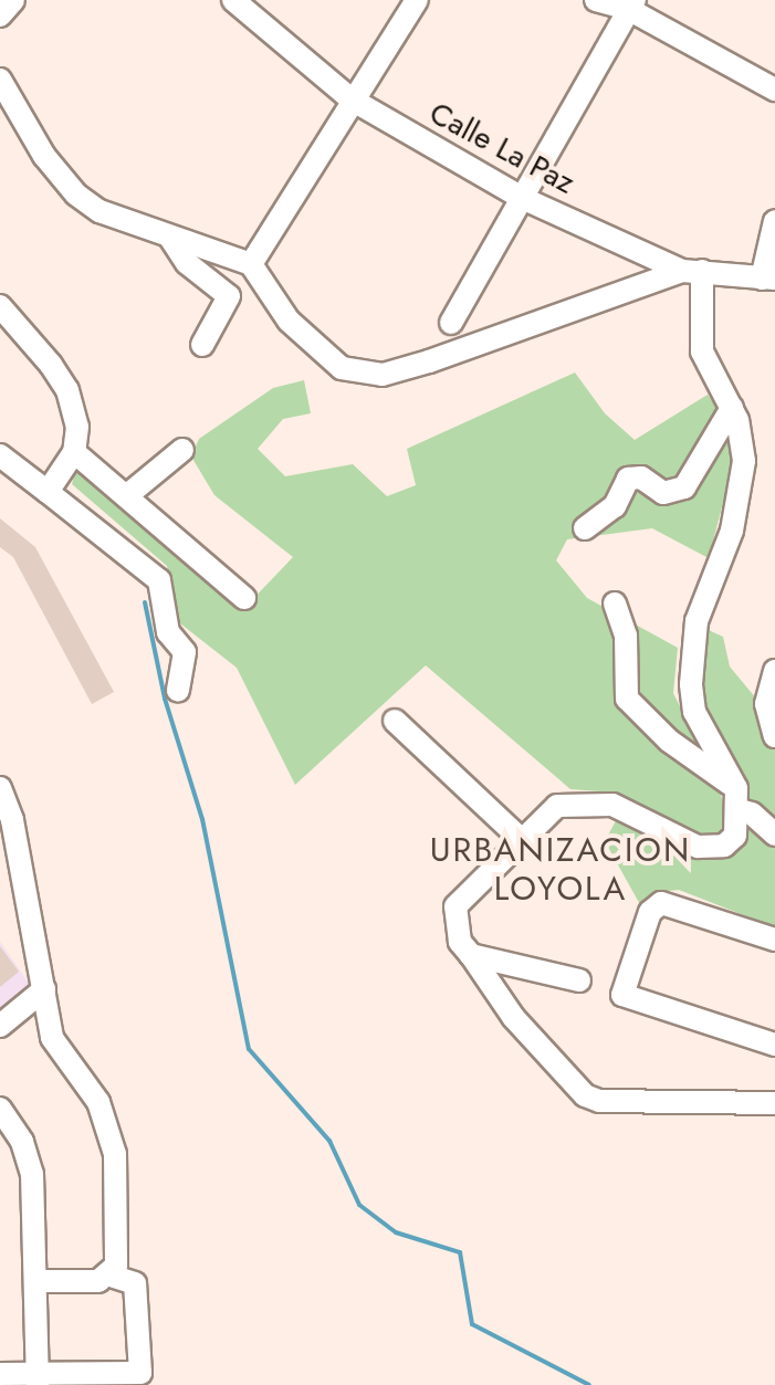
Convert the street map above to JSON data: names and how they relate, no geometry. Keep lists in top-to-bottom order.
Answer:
{
  "streets": {
    "street": ["Calle La Paz"]
  },
  "districts": ["URBANIZACION LOYOLA"]
}
